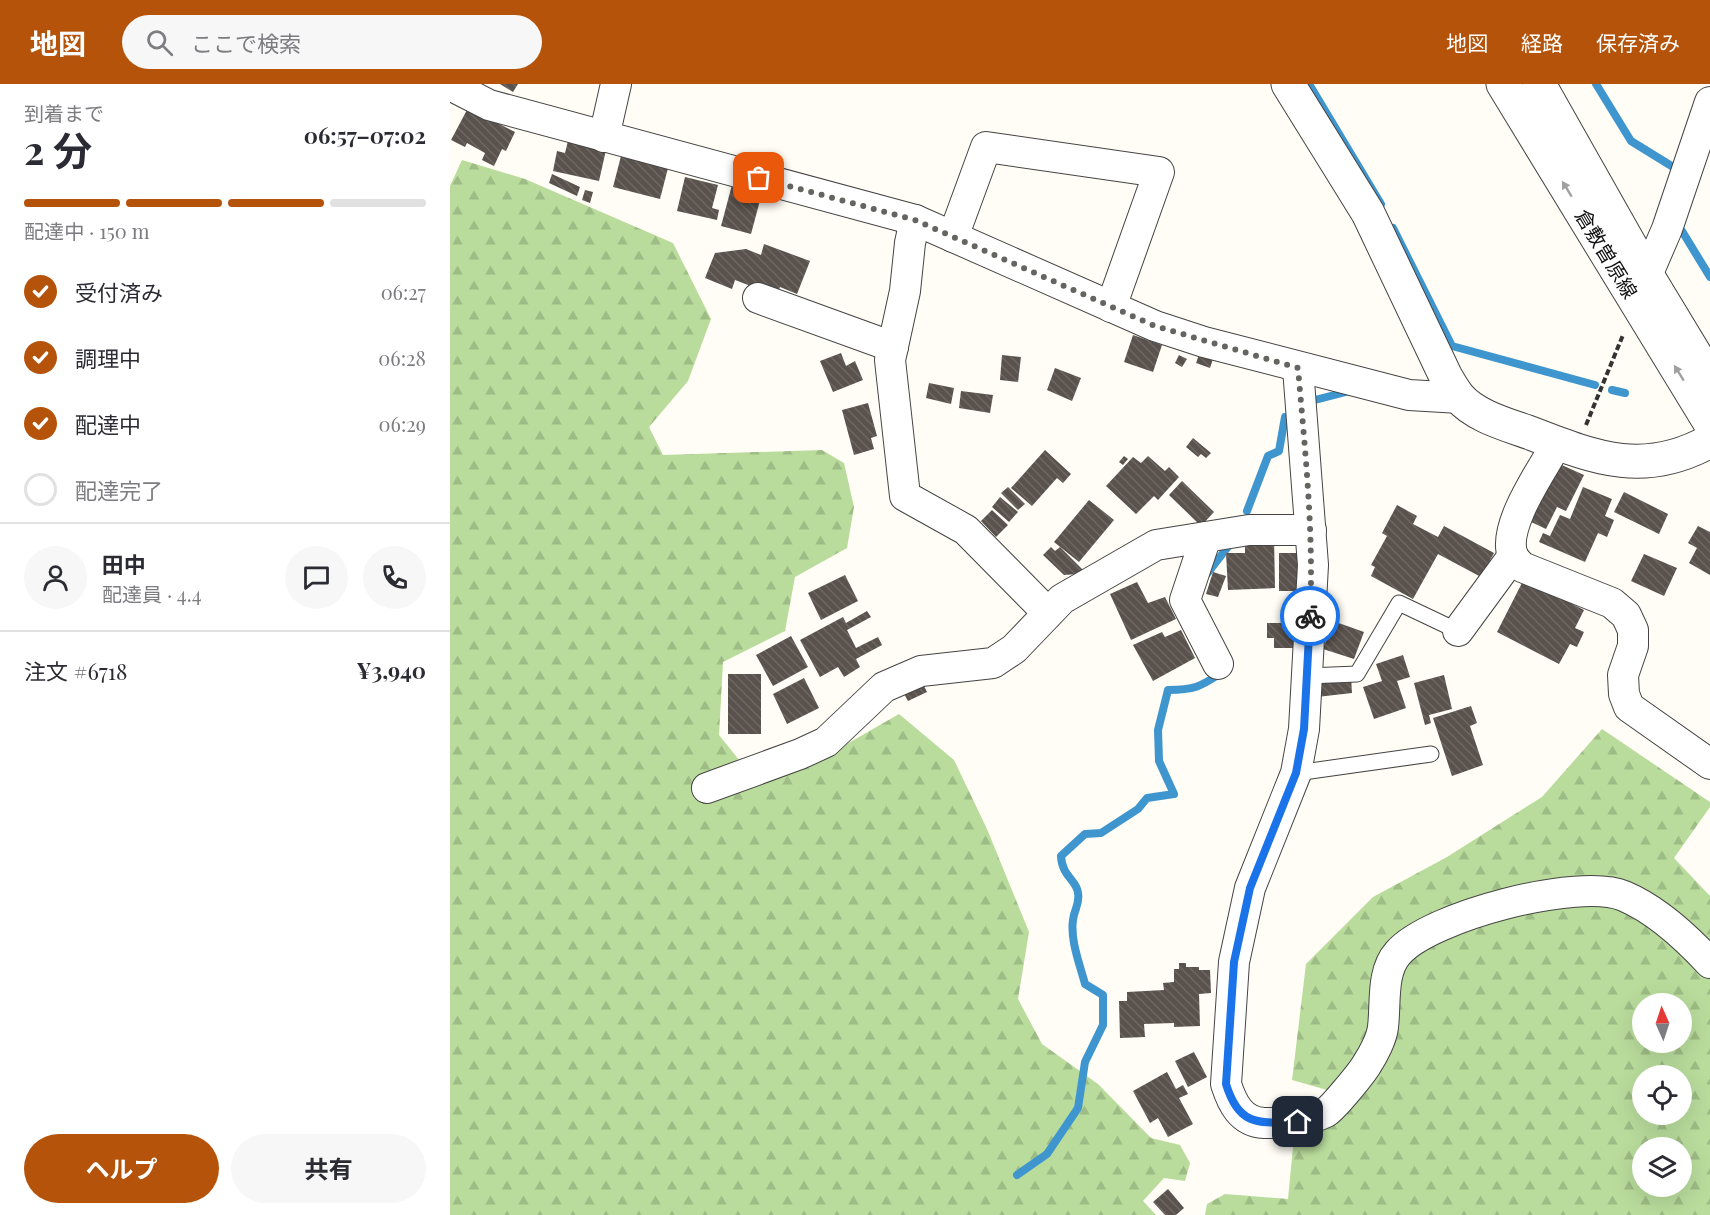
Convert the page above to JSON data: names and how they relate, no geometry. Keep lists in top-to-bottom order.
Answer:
{
  "streets": {
    "street": ["倉敷曽原線"]
  },
  "north": "top",
  "page": {
    "header": "地図",
    "search": "ここで検索",
    "nav": ["地図", "経路", "保存済み"],
    "heading": ["2 分", "到着まで", "06:57–07:02"],
    "panel": [
      "田中",
      "配達員 · 4.4",
      "注文 #6718",
      "¥3,940"
    ],
    "bar": "配達中 · 150 m",
    "list": [
      ["受付済み", "06:27"],
      ["調理中", "06:28"],
      ["配達中", "06:29"],
      "配達完了"
    ],
    "buttons": ["ヘルプ", "共有"]
  }
}
